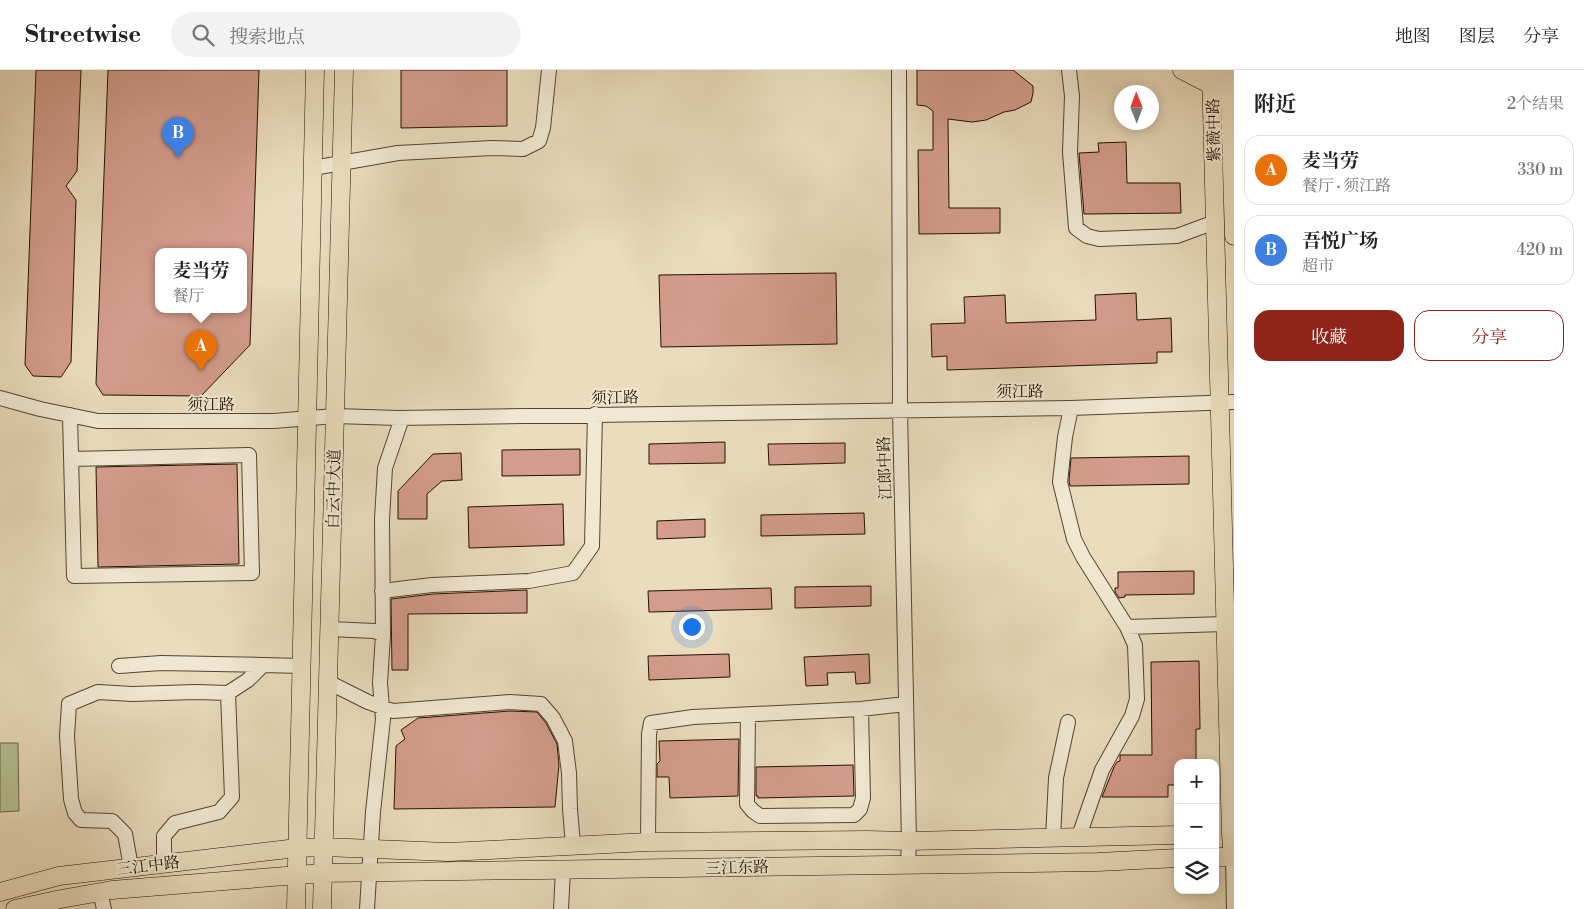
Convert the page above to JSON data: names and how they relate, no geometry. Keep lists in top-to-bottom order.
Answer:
{
  "streets": {
    "main road": [
      "紫薇中路",
      "白云中大道",
      "三江中路",
      "三江东路"
    ],
    "street": ["须江路", "江郎中路"]
  },
  "crossings": [
    ["紫薇中路", "须江路"],
    ["须江路", "江郎中路"],
    ["须江路", "白云中大道"],
    ["江郎中路", "三江东路"],
    ["白云中大道", "三江中路"],
    ["白云中大道", "三江东路"],
    ["三江中路", "三江东路"]
  ],
  "north": "top",
  "page": {
    "header": "Streetwise",
    "search": "搜索地点",
    "nav": ["地图", "图层", "分享"],
    "heading": ["附近", "2个结果"],
    "pins": ["B", "A"],
    "list": [
      {
        "mark": "A",
        "name": "麦当劳",
        "note": "餐厅 · 须江路",
        "value": "330 m"
      },
      {
        "mark": "B",
        "name": "吾悦广场",
        "note": "超市",
        "value": "420 m"
      }
    ],
    "popup": ["麦当劳", "餐厅"],
    "buttons": ["收藏", "分享"],
    "map_buttons": ["+", "−"]
  }
}
